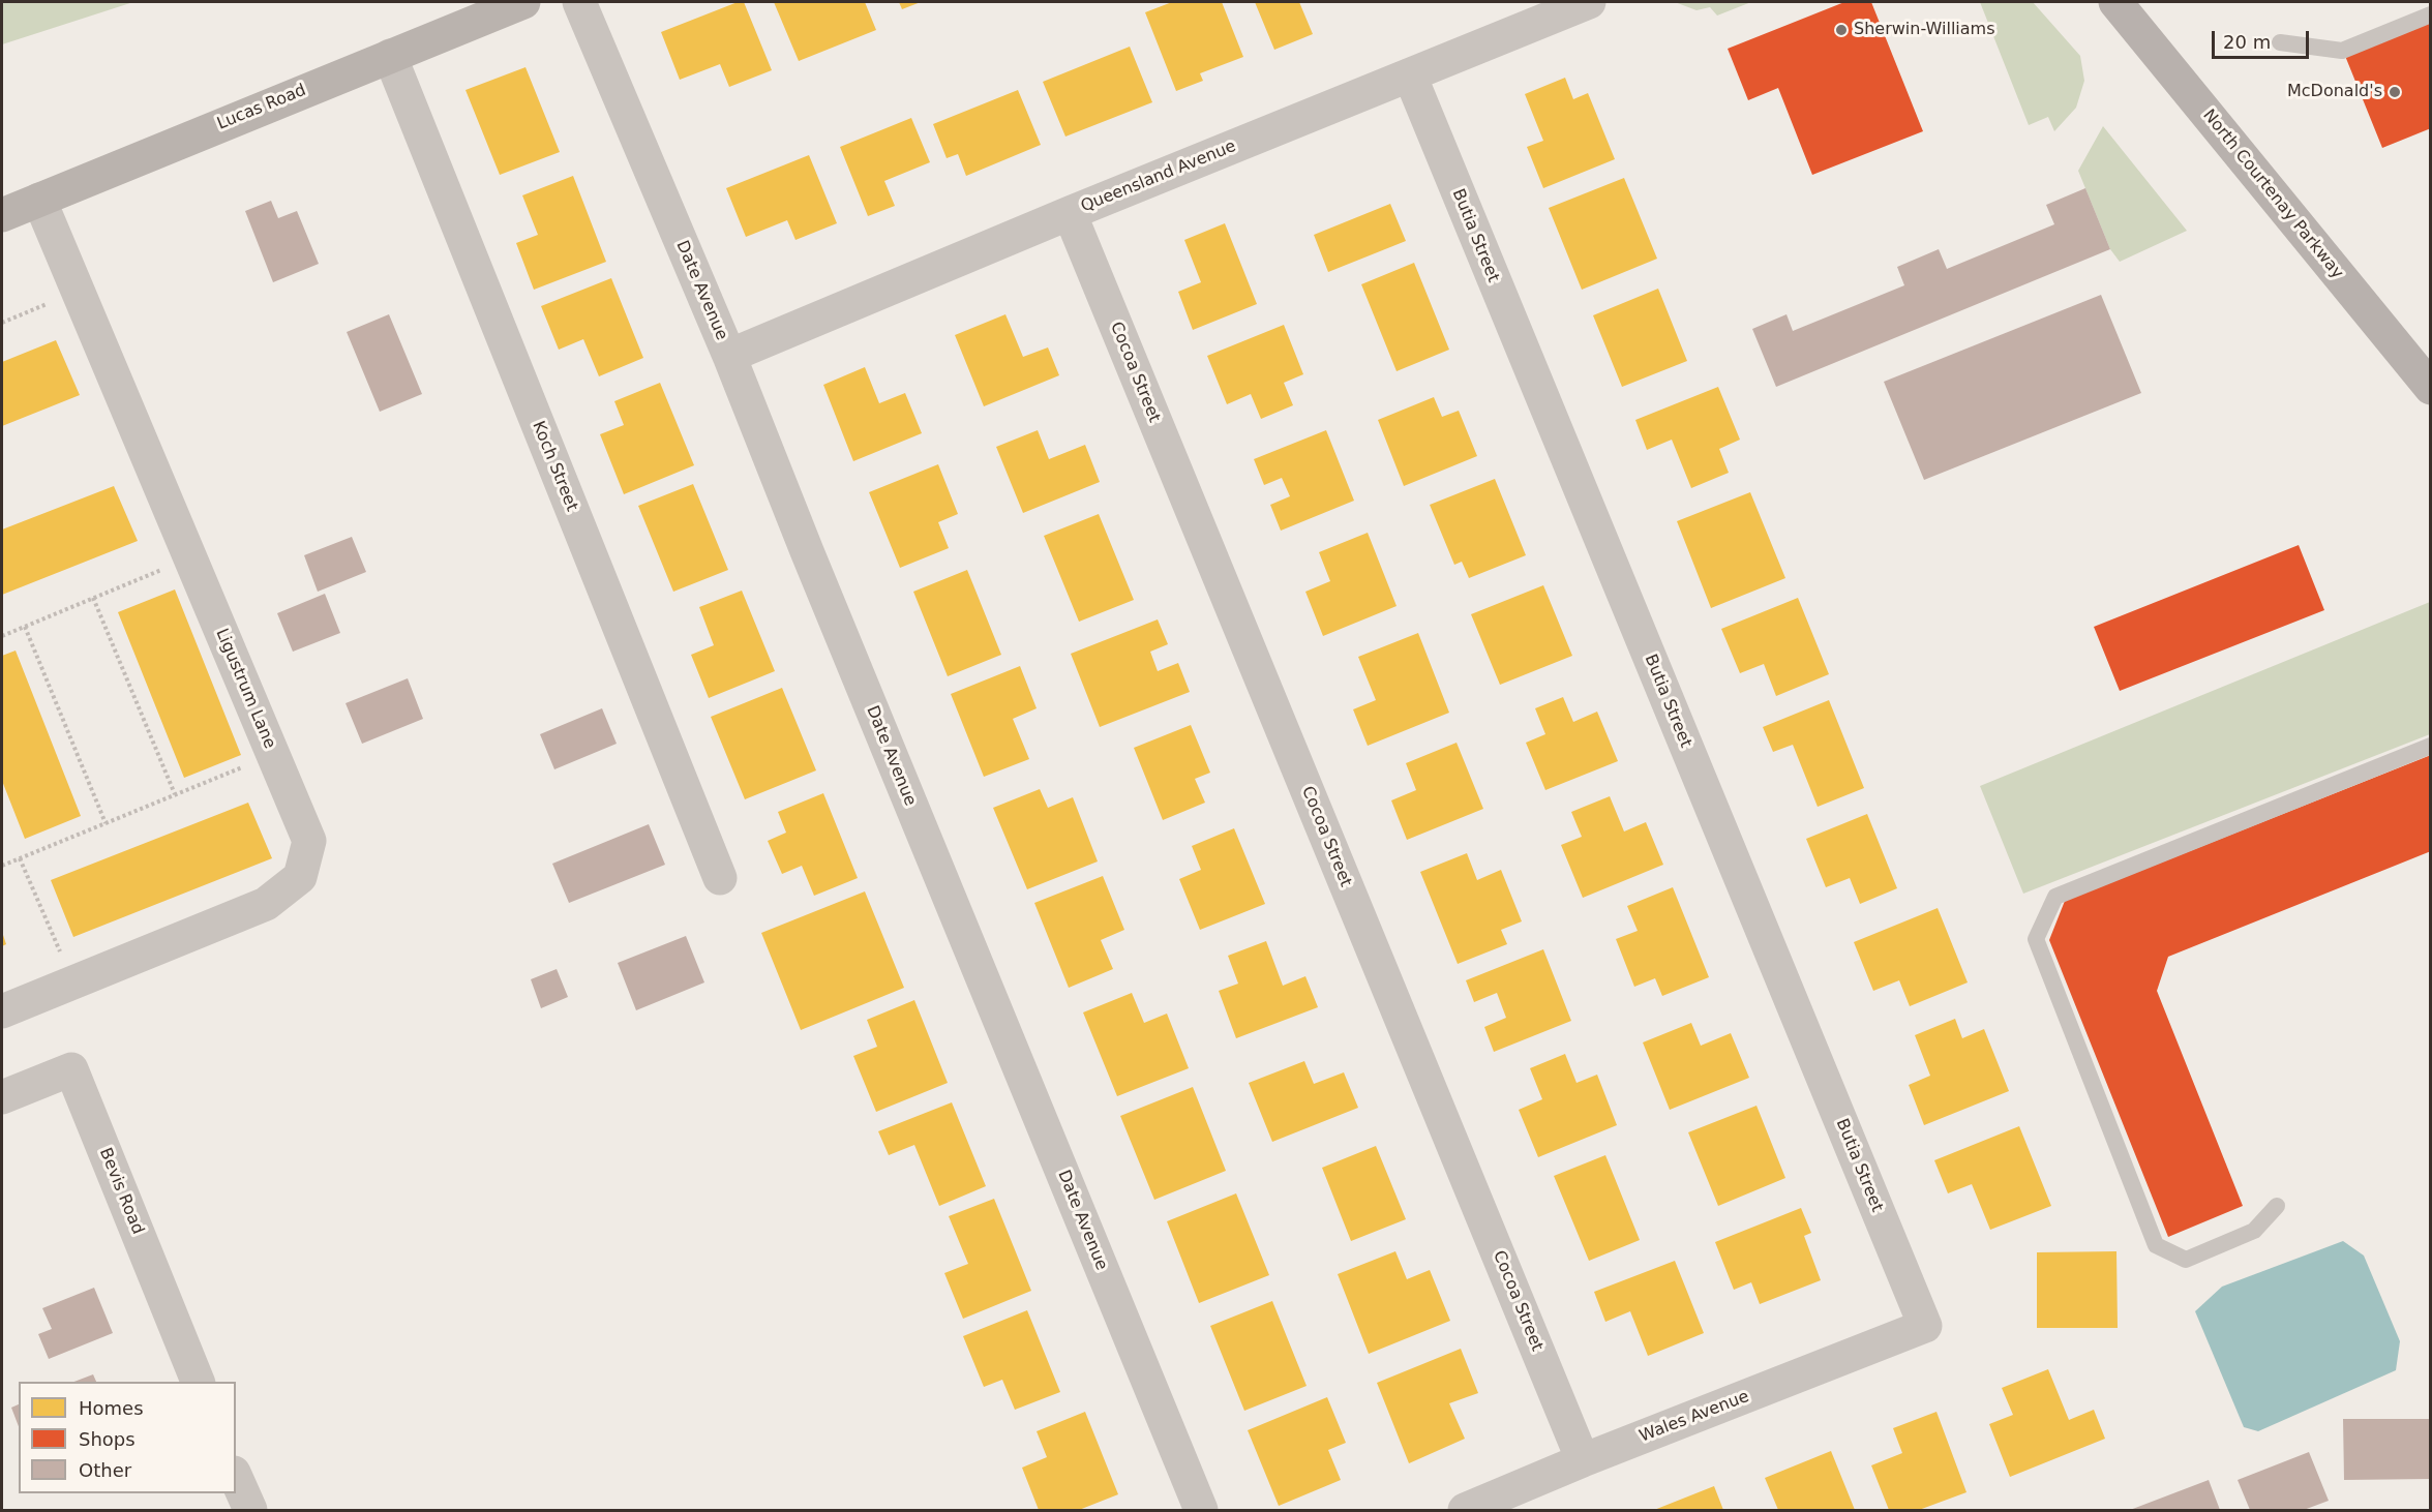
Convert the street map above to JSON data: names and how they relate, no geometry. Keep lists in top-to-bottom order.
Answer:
{
  "streets": {
    "main road": ["North Courtenay Parkway"],
    "street": [
      "Lucas Road",
      "Queensland Avenue",
      "Butia Street",
      "Date Avenue",
      "Cocoa Street",
      "Koch Street",
      "Ligustrum Lane",
      "Bevis Road",
      "Wales Avenue"
    ]
  },
  "crossings": [
    ["Lucas Road", "Koch Street"],
    ["Lucas Road", "Ligustrum Lane"],
    ["Queensland Avenue", "Butia Street"],
    ["Queensland Avenue", "Date Avenue"],
    ["Queensland Avenue", "Cocoa Street"],
    ["Butia Street", "Wales Avenue"],
    ["Cocoa Street", "Wales Avenue"]
  ],
  "places": ["Sherwin-Williams", "McDonald's"],
  "legend": ["Homes", "Shops", "Other"],
  "scale_bar": "20 m"
}
